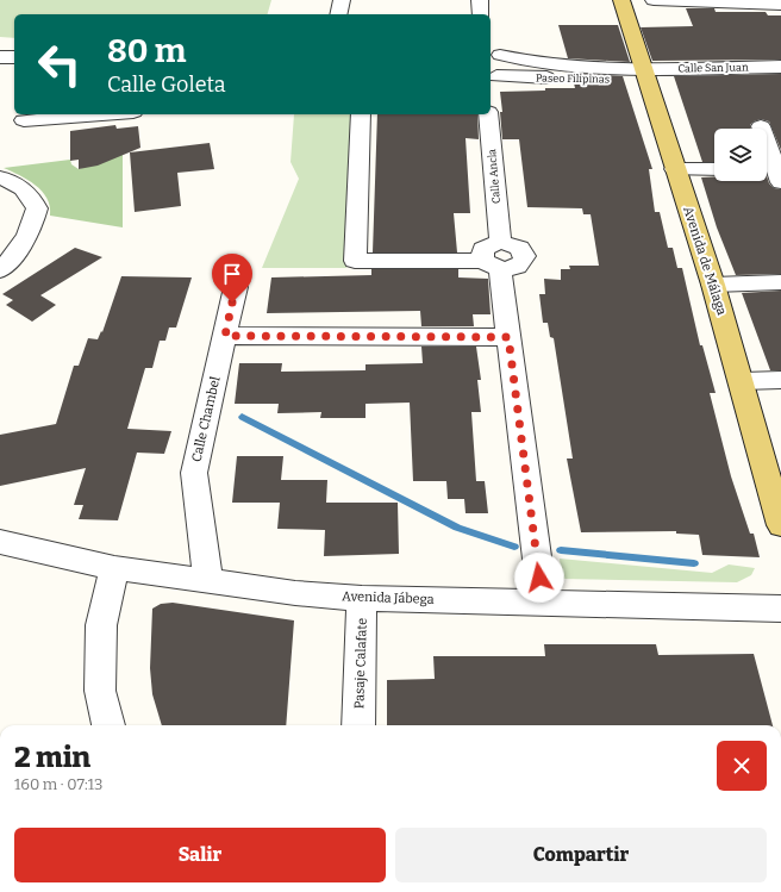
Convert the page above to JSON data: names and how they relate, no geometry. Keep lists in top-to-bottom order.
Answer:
{
  "streets": {
    "main road": ["Avenida de Málaga"],
    "street": [
      "Calle San Juan",
      "Paseo Filipinas",
      "Calle Ancla",
      "Calle Chambel",
      "Avenida Jábega",
      "Pasaje Calafate"
    ]
  },
  "crossings": [
    ["Calle San Juan", "Paseo Filipinas"],
    ["Calle San Juan", "Avenida de Málaga"],
    ["Paseo Filipinas", "Avenida de Málaga"],
    ["Calle Chambel", "Avenida Jábega"],
    ["Avenida Jábega", "Pasaje Calafate"]
  ],
  "page": {
    "turn": ["80 m", "Calle Goleta"],
    "heading": ["2 min", "160 m · 07:13"],
    "buttons": ["Salir", "Compartir"]
  }
}
